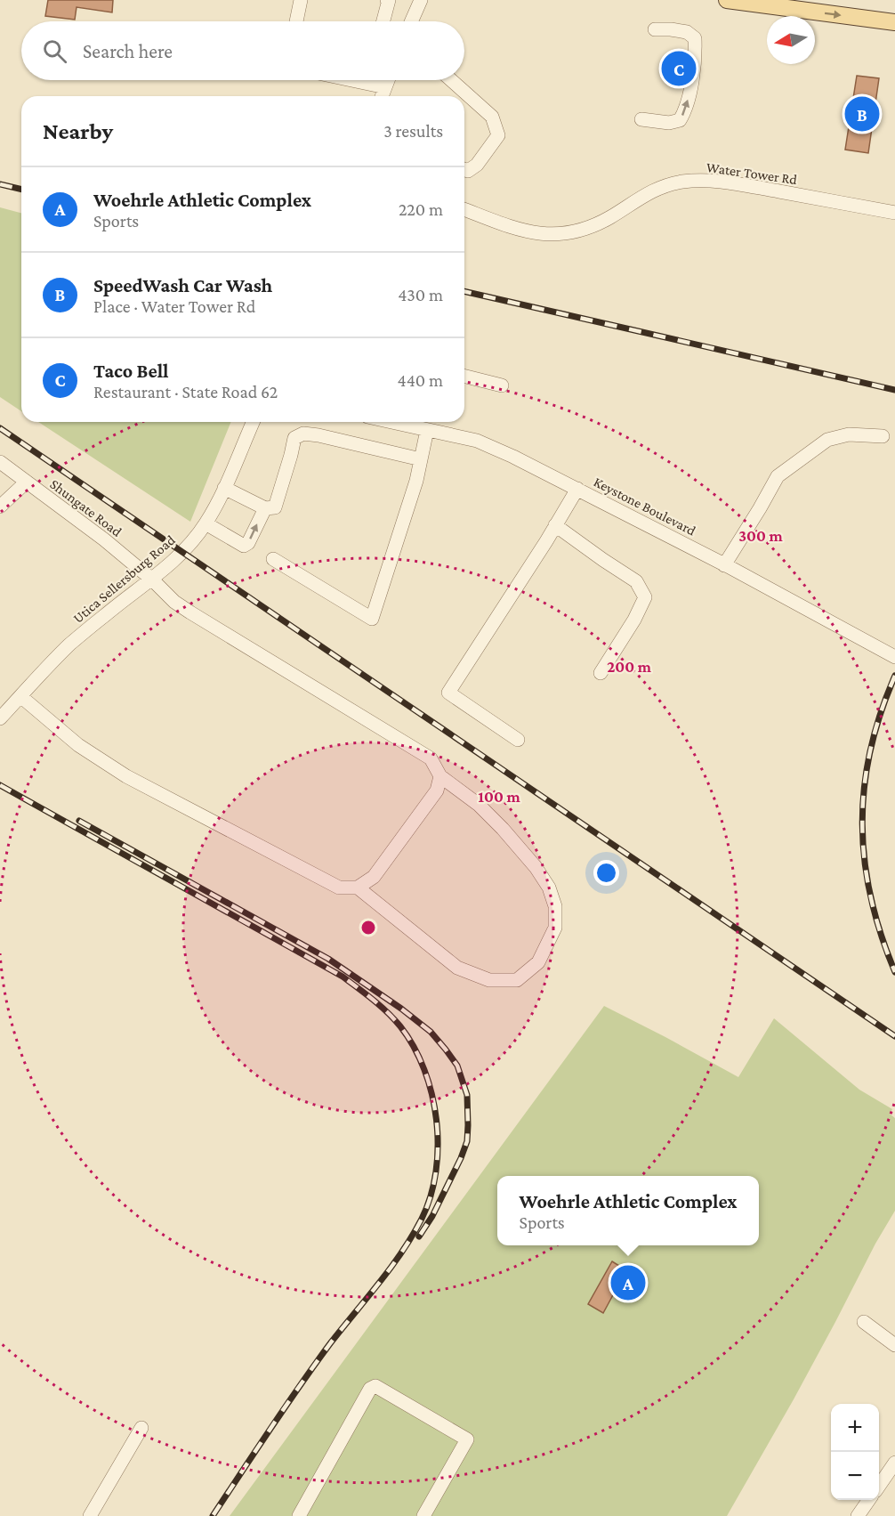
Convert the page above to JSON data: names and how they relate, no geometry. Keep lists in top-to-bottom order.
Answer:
{
  "streets": {
    "street": [
      "Water Tower Rd",
      "Keystone Boulevard",
      "Shungate Road",
      "Utica Sellersburg Road"
    ]
  },
  "crossings": [
    ["Shungate Road", "Utica Sellersburg Road"]
  ],
  "north": "left",
  "page": {
    "search": "Search here",
    "pins": ["C", "B", "A"],
    "heading": ["Nearby", "3 results"],
    "list": [
      {
        "mark": "A",
        "name": "Woehrle Athletic Complex",
        "note": "Sports",
        "value": "220 m"
      },
      {
        "mark": "B",
        "name": "SpeedWash Car Wash",
        "note": "Place · Water Tower Rd",
        "value": "430 m"
      },
      {
        "mark": "C",
        "name": "Taco Bell",
        "note": "Restaurant · State Road 62",
        "value": "440 m"
      }
    ],
    "popup": ["Woehrle Athletic Complex", "Sports"],
    "map_buttons": ["+", "−"]
  },
  "rings": ["300 m", "200 m", "100 m"]
}
